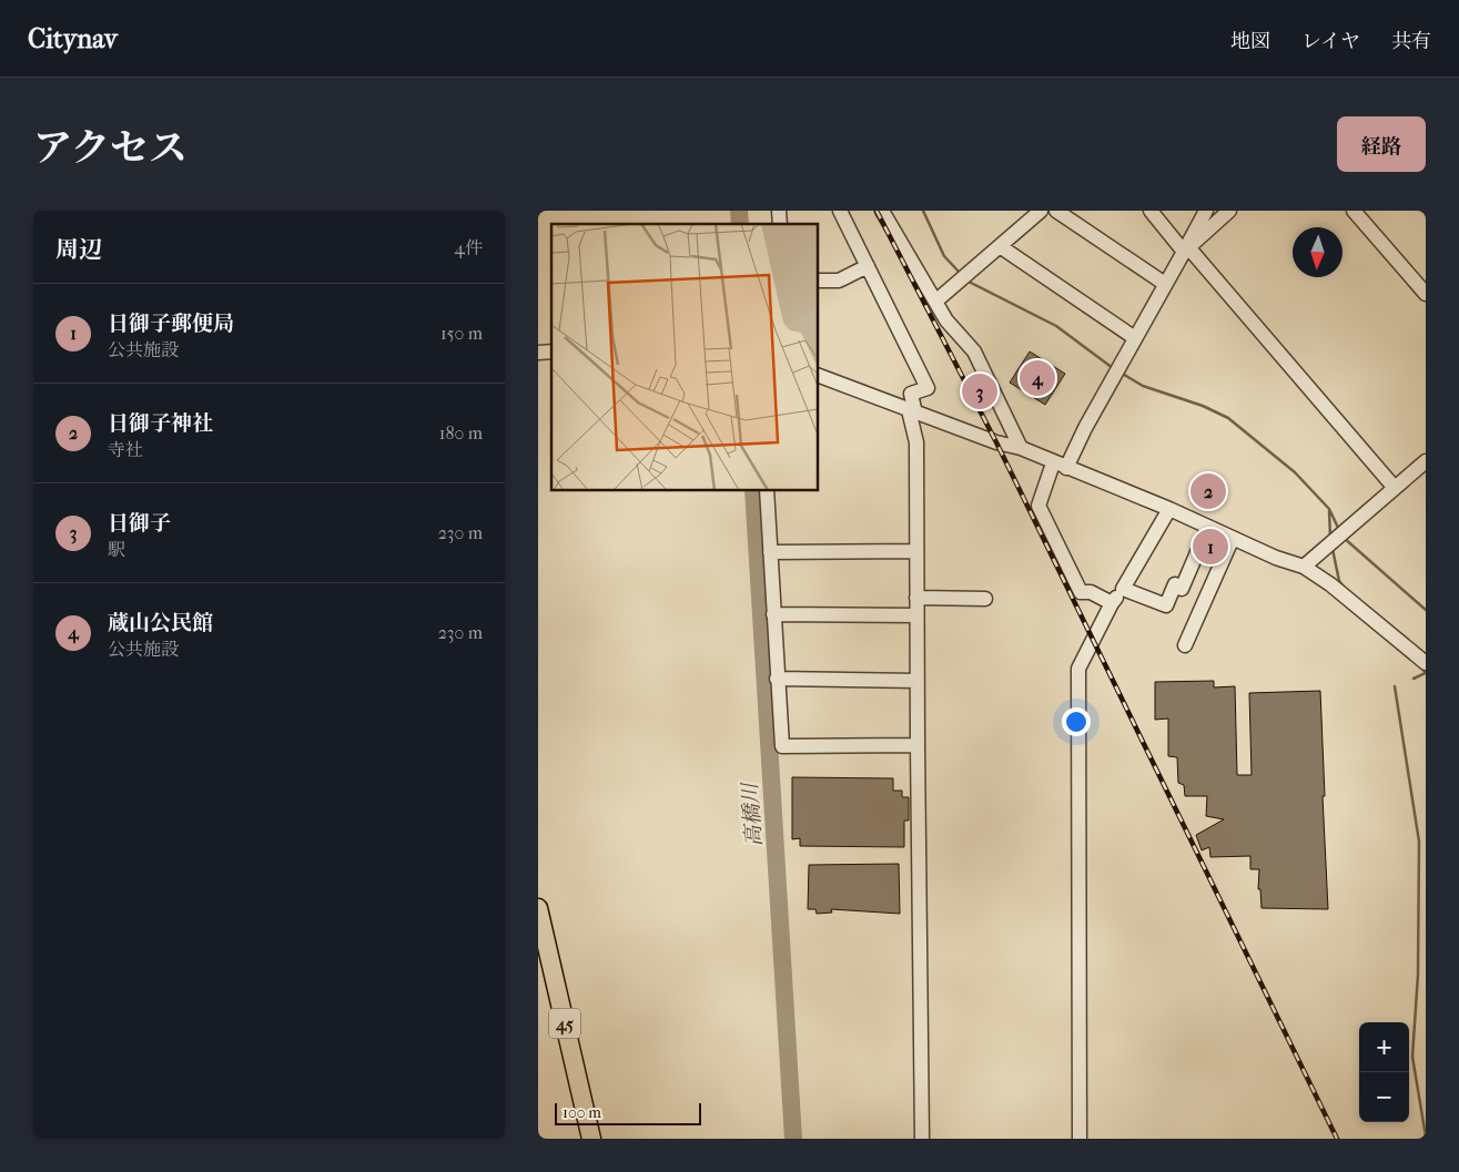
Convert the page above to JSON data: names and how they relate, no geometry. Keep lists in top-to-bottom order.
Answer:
{
  "streets": {
    "main road": ["45"]
  },
  "water": ["高橋川"],
  "scale_bar": "100 m",
  "north": "bottom",
  "page": {
    "header": "Citynav",
    "nav": ["地図", "レイヤ", "共有"],
    "title": "アクセス",
    "buttons": "経路",
    "heading": ["周辺", "4件"],
    "list": [
      {
        "mark": "1",
        "name": "日御子郵便局",
        "note": "公共施設",
        "value": "150 m"
      },
      {
        "mark": "2",
        "name": "日御子神社",
        "note": "寺社",
        "value": "180 m"
      },
      {
        "mark": "3",
        "name": "日御子",
        "note": "駅",
        "value": "230 m"
      },
      {
        "mark": "4",
        "name": "蔵山公民館",
        "note": "公共施設",
        "value": "230 m"
      }
    ],
    "pins": [
      "4",
      "3",
      "2",
      "1"
    ],
    "map_buttons": ["+", "−"],
    "scale": "100 m"
  }
}
